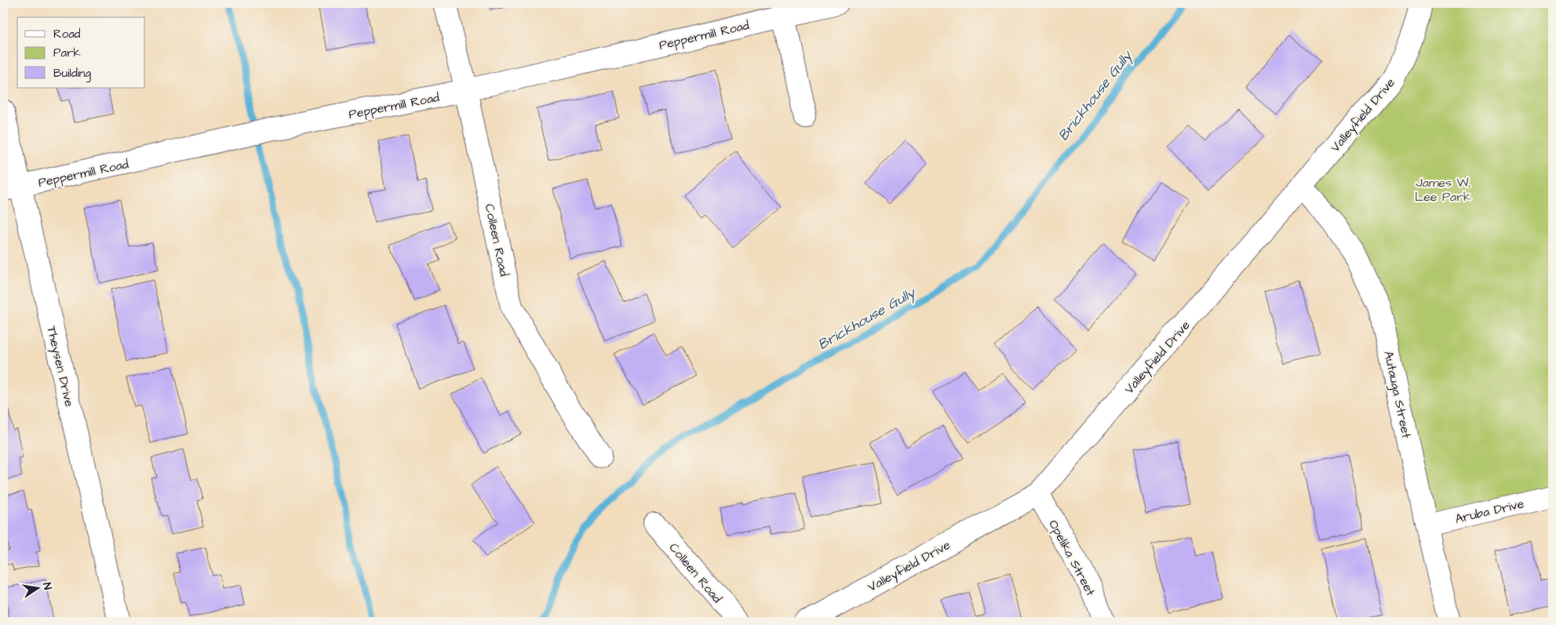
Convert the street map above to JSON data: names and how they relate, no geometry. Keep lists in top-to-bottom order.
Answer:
{
  "streets": {
    "street": [
      "Peppermill Road",
      "Valleyfield Drive",
      "Colleen Road",
      "Theysen Drive",
      "Autauga Street",
      "Aruba Drive",
      "Opelika Street"
    ]
  },
  "crossings": [
    ["Peppermill Road", "Colleen Road"],
    ["Peppermill Road", "Theysen Drive"],
    ["Valleyfield Drive", "Autauga Street"],
    ["Valleyfield Drive", "Opelika Street"],
    ["Autauga Street", "Aruba Drive"]
  ],
  "water": ["Brickhouse Gully"],
  "parks": ["James W. Lee Park"],
  "legend": ["Road", "Park", "Building"],
  "north": "right"
}
